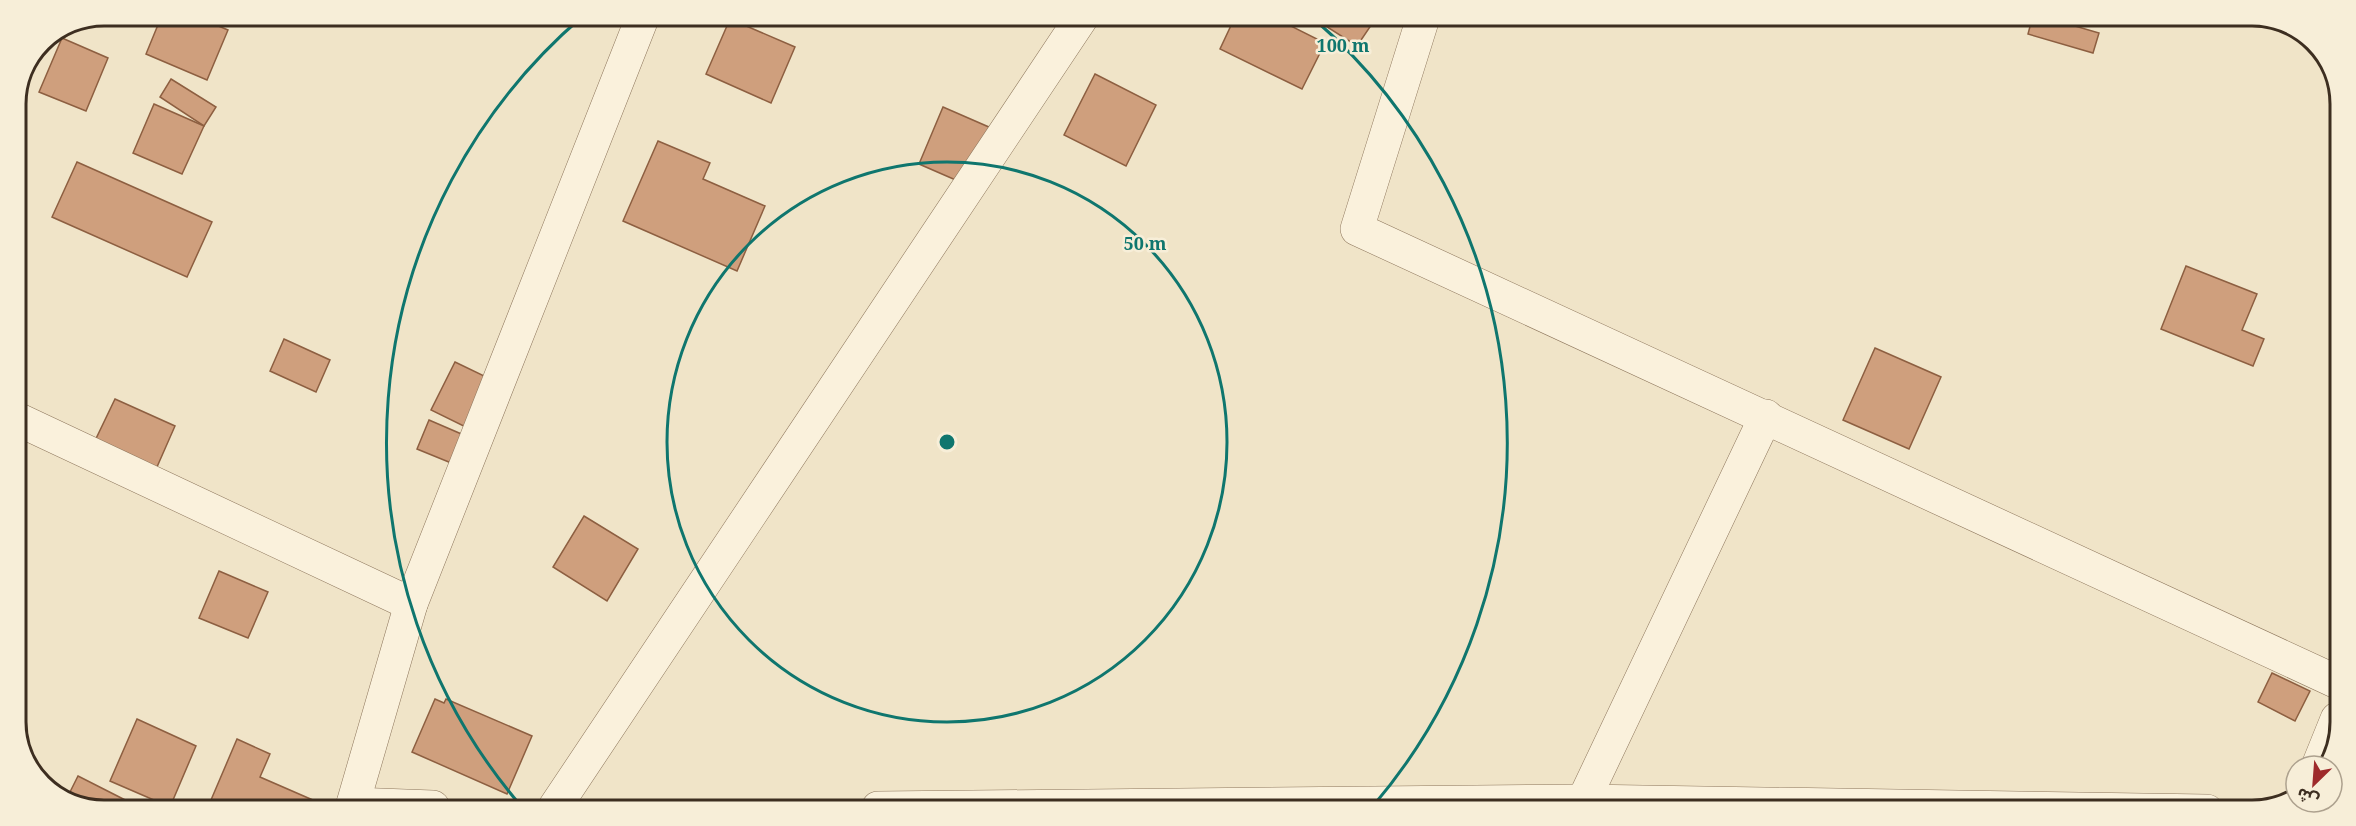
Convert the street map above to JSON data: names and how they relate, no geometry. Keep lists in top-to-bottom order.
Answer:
{
  "north": "bottom left",
  "rings": ["100 m", "50 m"]
}
